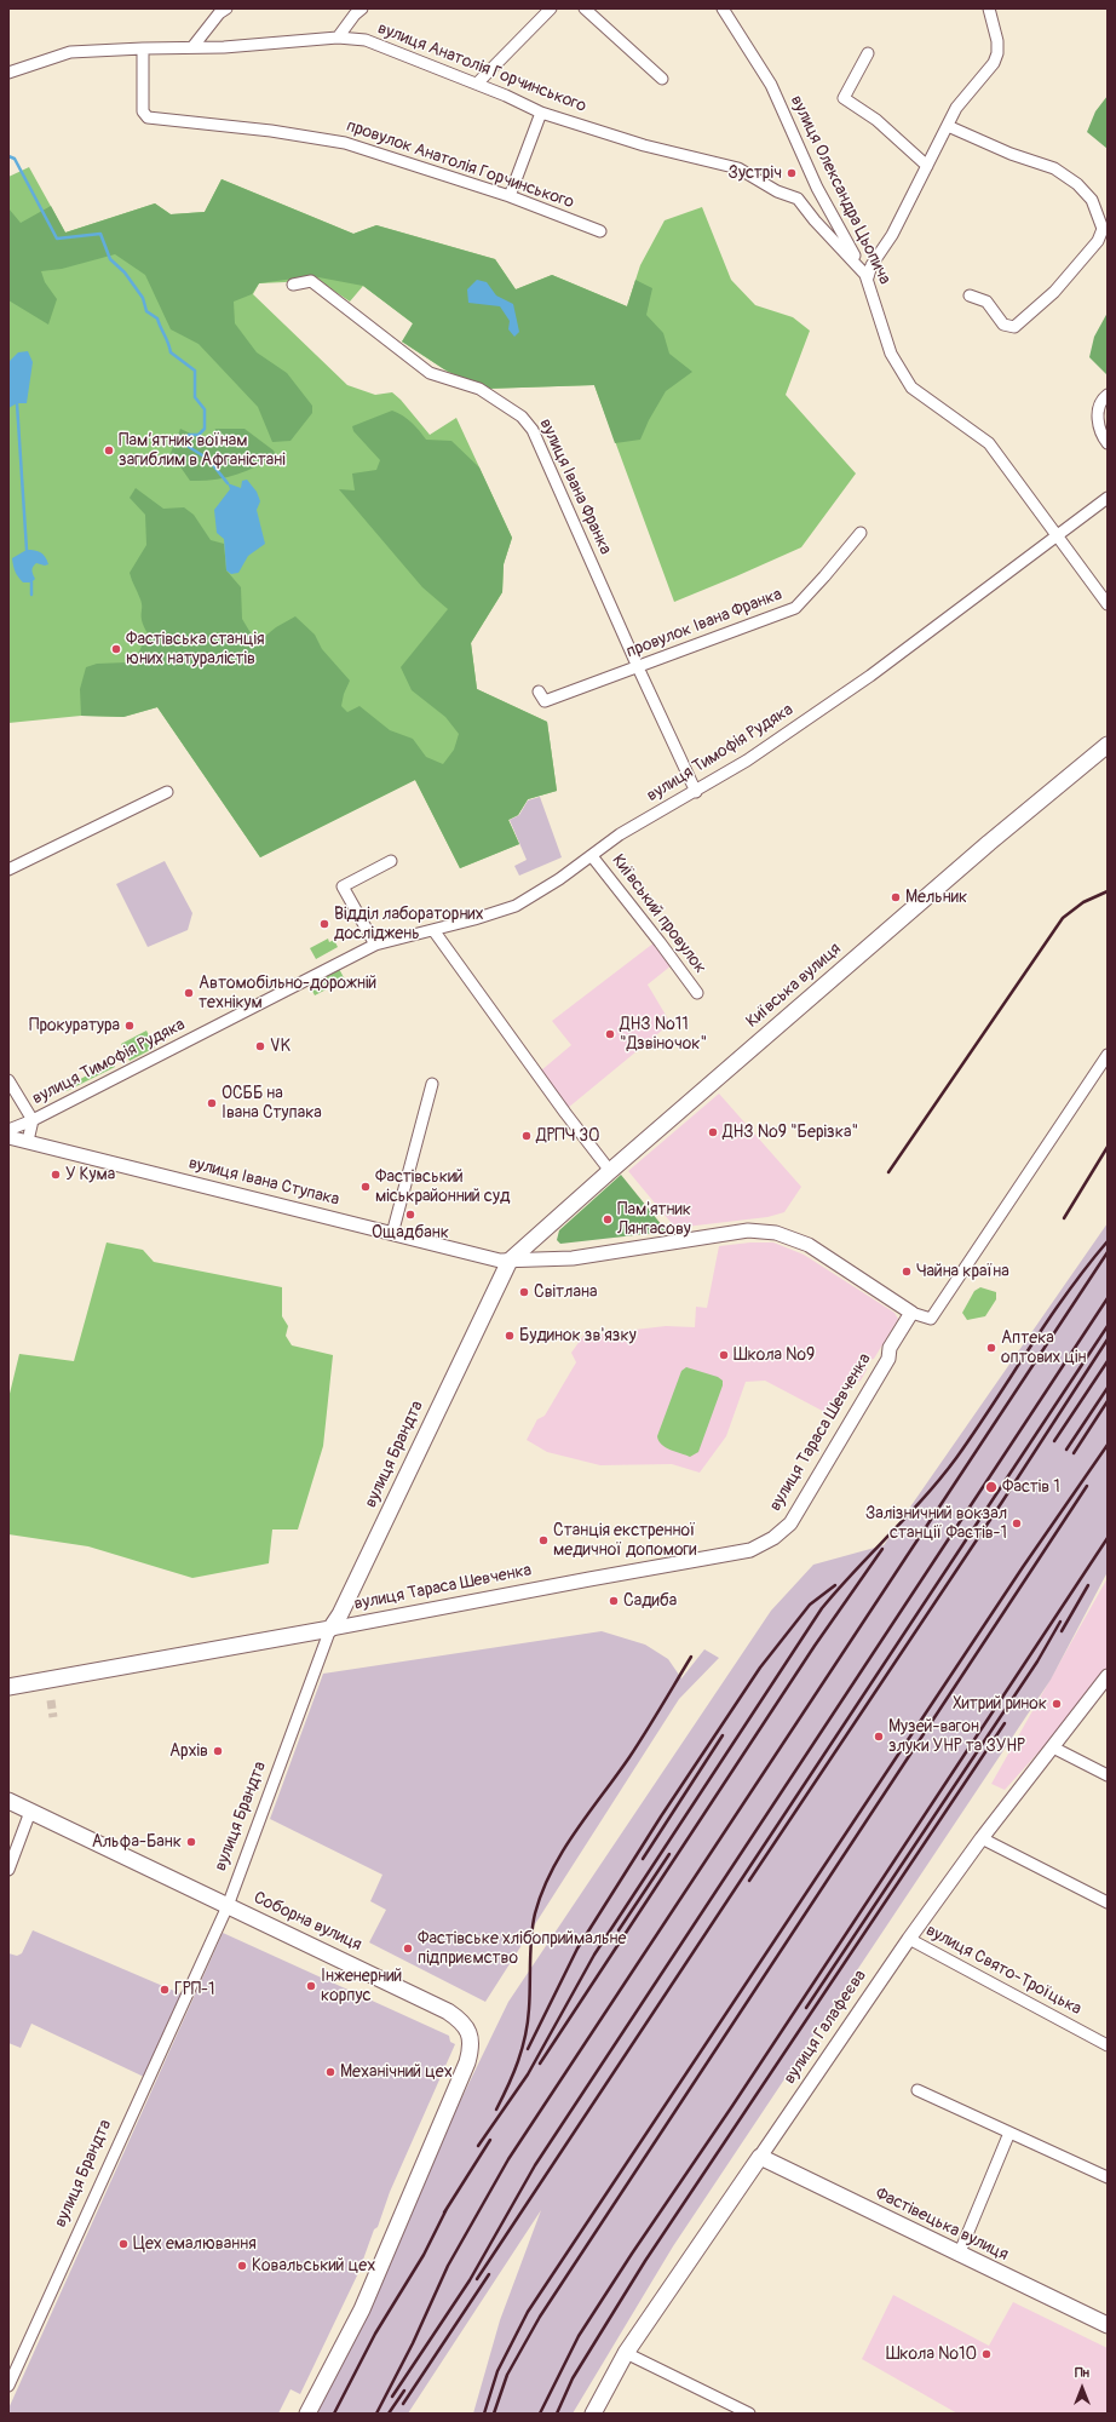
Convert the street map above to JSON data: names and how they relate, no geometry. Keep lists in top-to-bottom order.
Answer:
{
  "streets": {
    "main road": [
      "Київська вулиця",
      "вулиця Тараса Шевченка",
      "вулиця Брандта",
      "Соборна вулиця",
      "вулиця Галафеєва",
      "Фастівецька вулиця"
    ],
    "street": [
      "вулиця Анатолія Горчинського",
      "провулок Анатолія Горчинського",
      "вулиця Олександра Цьопича",
      "вулиця Івана Франка",
      "провулок Івана Франка",
      "вулиця Тимофія Рудяка",
      "Київський провулок",
      "вулиця Івана Ступака",
      "вулиця Свято-Троїцька"
    ]
  },
  "crossings": [
    ["вулиця Анатолія Горчинського", "провулок Анатолія Горчинського"],
    ["вулиця Олександра Цьопича", "вулиця Тимофія Рудяка"],
    ["вулиця Івана Франка", "провулок Івана Франка"],
    ["вулиця Івана Франка", "вулиця Тимофія Рудяка"],
    ["вулиця Тимофія Рудяка", "Київський провулок"],
    ["вулиця Тимофія Рудяка", "вулиця Івана Ступака"],
    ["Київська вулиця", "вулиця Івана Ступака"],
    ["Київська вулиця", "вулиця Брандта"],
    ["вулиця Івана Ступака", "вулиця Тараса Шевченка"],
    ["вулиця Івана Ступака", "вулиця Брандта"],
    ["вулиця Тараса Шевченка", "вулиця Брандта"],
    ["вулиця Брандта", "Соборна вулиця"],
    ["вулиця Свято-Троїцька", "вулиця Галафеєва"],
    ["вулиця Галафеєва", "Фастівецька вулиця"]
  ],
  "places": [
    "Зустріч",
    "Пам’ятник воїнам загиблим в Афганістані",
    "Фастівська станція юних натуралістів",
    "Мельник",
    "Відділ лабораторних досліджень",
    "Автомобільно-дорожній технікум",
    "Прокуратура",
    "ДНЗ №11 \"Дзвіночок\"",
    "VK",
    "ОСББ на Івана Ступака",
    "ДНЗ №9 \"Берізка\"",
    "ДРПЧ 30",
    "У Кума",
    "Фастівський міськрайонний суд",
    "Ощадбанк",
    "Пам'ятник Лянгасову",
    "Чайна країна",
    "Світлана",
    "Будинок зв'язку",
    "Аптека оптових цін",
    "Школа №9",
    "Фастів 1",
    "Залізничний вокзал станції Фастів-1",
    "Станція екстренної медичної допомоги",
    "Садиба",
    "Хитрий ринок",
    "Музей-вагон злуки УНР та ЗУНР",
    "Архів",
    "Альфа-Банк",
    "Фастівське хлібоприймальне підприємство",
    "Інженерний корпус",
    "ГРП-1",
    "Механічний цех",
    "Цех емалювання",
    "Ковальський цех",
    "Школа №10"
  ],
  "north": "top"
}
